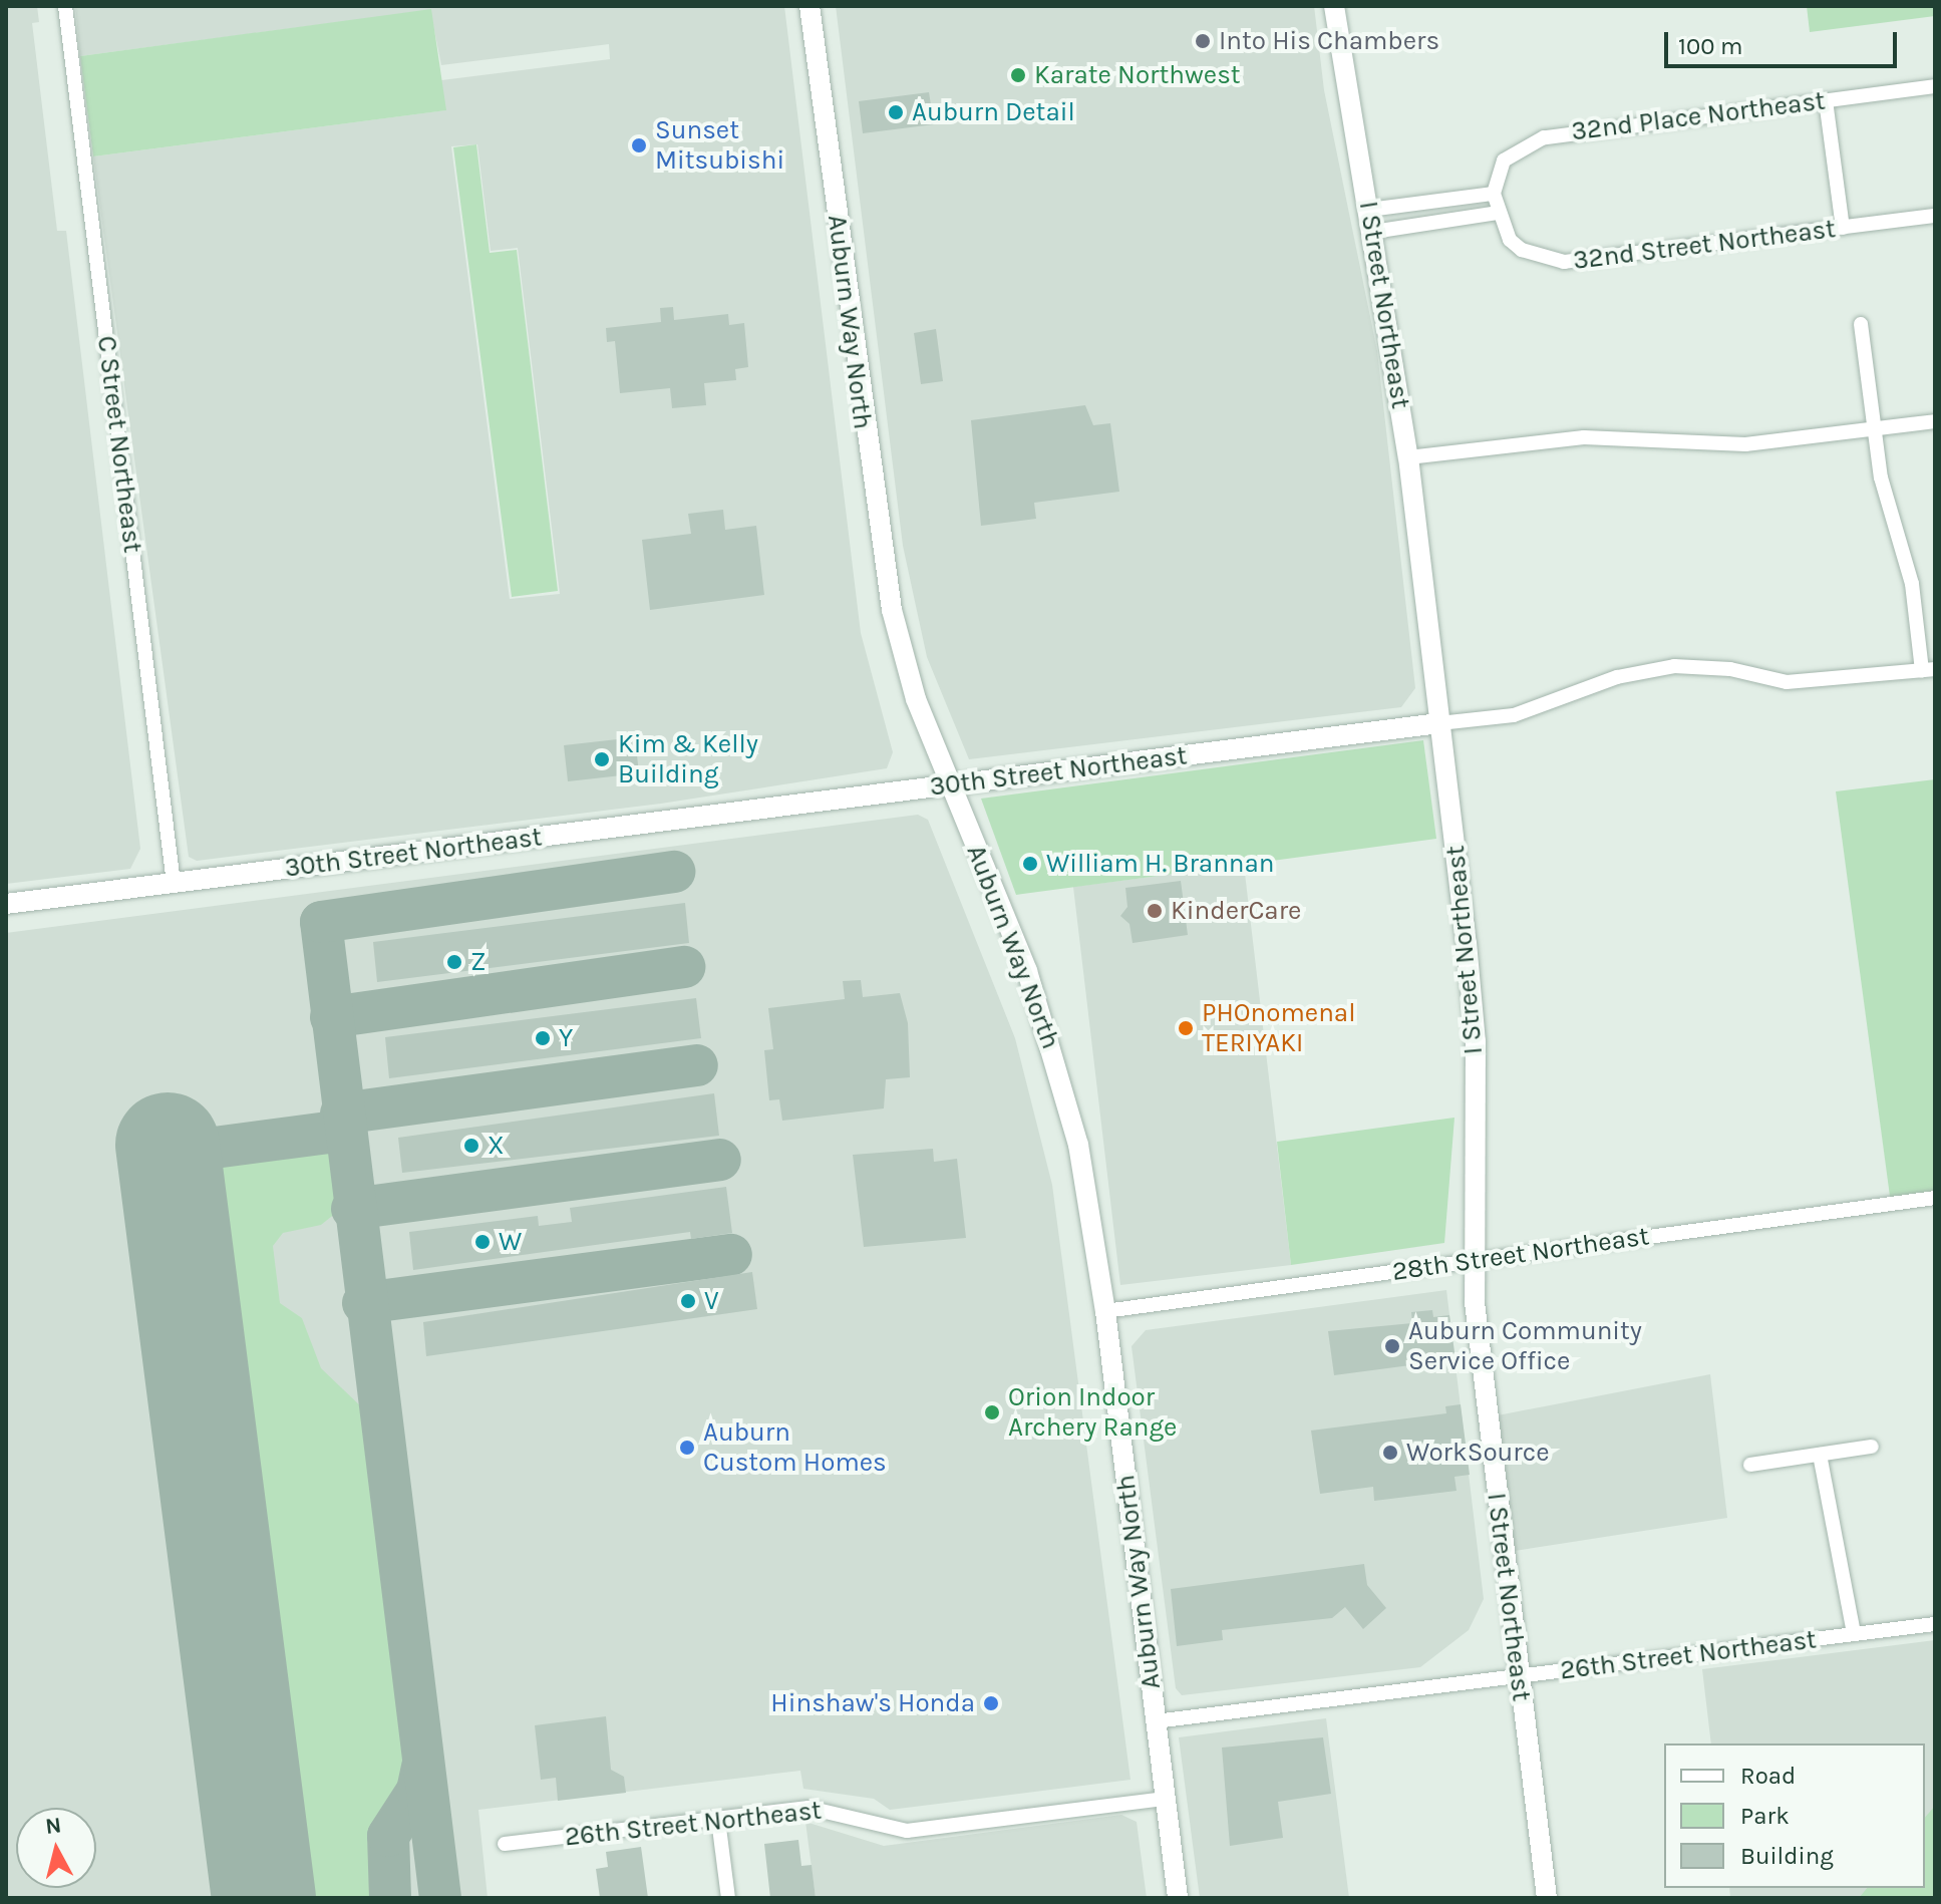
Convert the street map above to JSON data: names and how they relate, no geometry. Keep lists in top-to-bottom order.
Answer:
{
  "streets": {
    "street": [
      "32nd Place Northeast",
      "32nd Street Northeast",
      "I Street Northeast",
      "Auburn Way North",
      "C Street Northeast",
      "30th Street Northeast",
      "28th Street Northeast",
      "26th Street Northeast"
    ]
  },
  "crossings": [
    ["32nd Place Northeast", "32nd Street Northeast"],
    ["I Street Northeast", "30th Street Northeast"],
    ["I Street Northeast", "28th Street Northeast"],
    ["I Street Northeast", "26th Street Northeast"],
    ["Auburn Way North", "30th Street Northeast"],
    ["Auburn Way North", "28th Street Northeast"],
    ["Auburn Way North", "26th Street Northeast"],
    ["C Street Northeast", "30th Street Northeast"]
  ],
  "places": [
    "Into His Chambers",
    "Karate Northwest",
    "Auburn Detail",
    "Sunset Mitsubishi",
    "Kim & Kelly Building",
    "William H. Brannan",
    "KinderCare",
    "Z",
    "PHOnomenal TERIYAKI",
    "Y",
    "X",
    "W",
    "V",
    "Auburn Community Service Office",
    "Orion Indoor Archery Range",
    "Auburn Custom Homes",
    "WorkSource",
    "Hinshaw's Honda"
  ],
  "legend": ["Road", "Park", "Building"],
  "scale_bar": "100 m",
  "north": "top"
}
